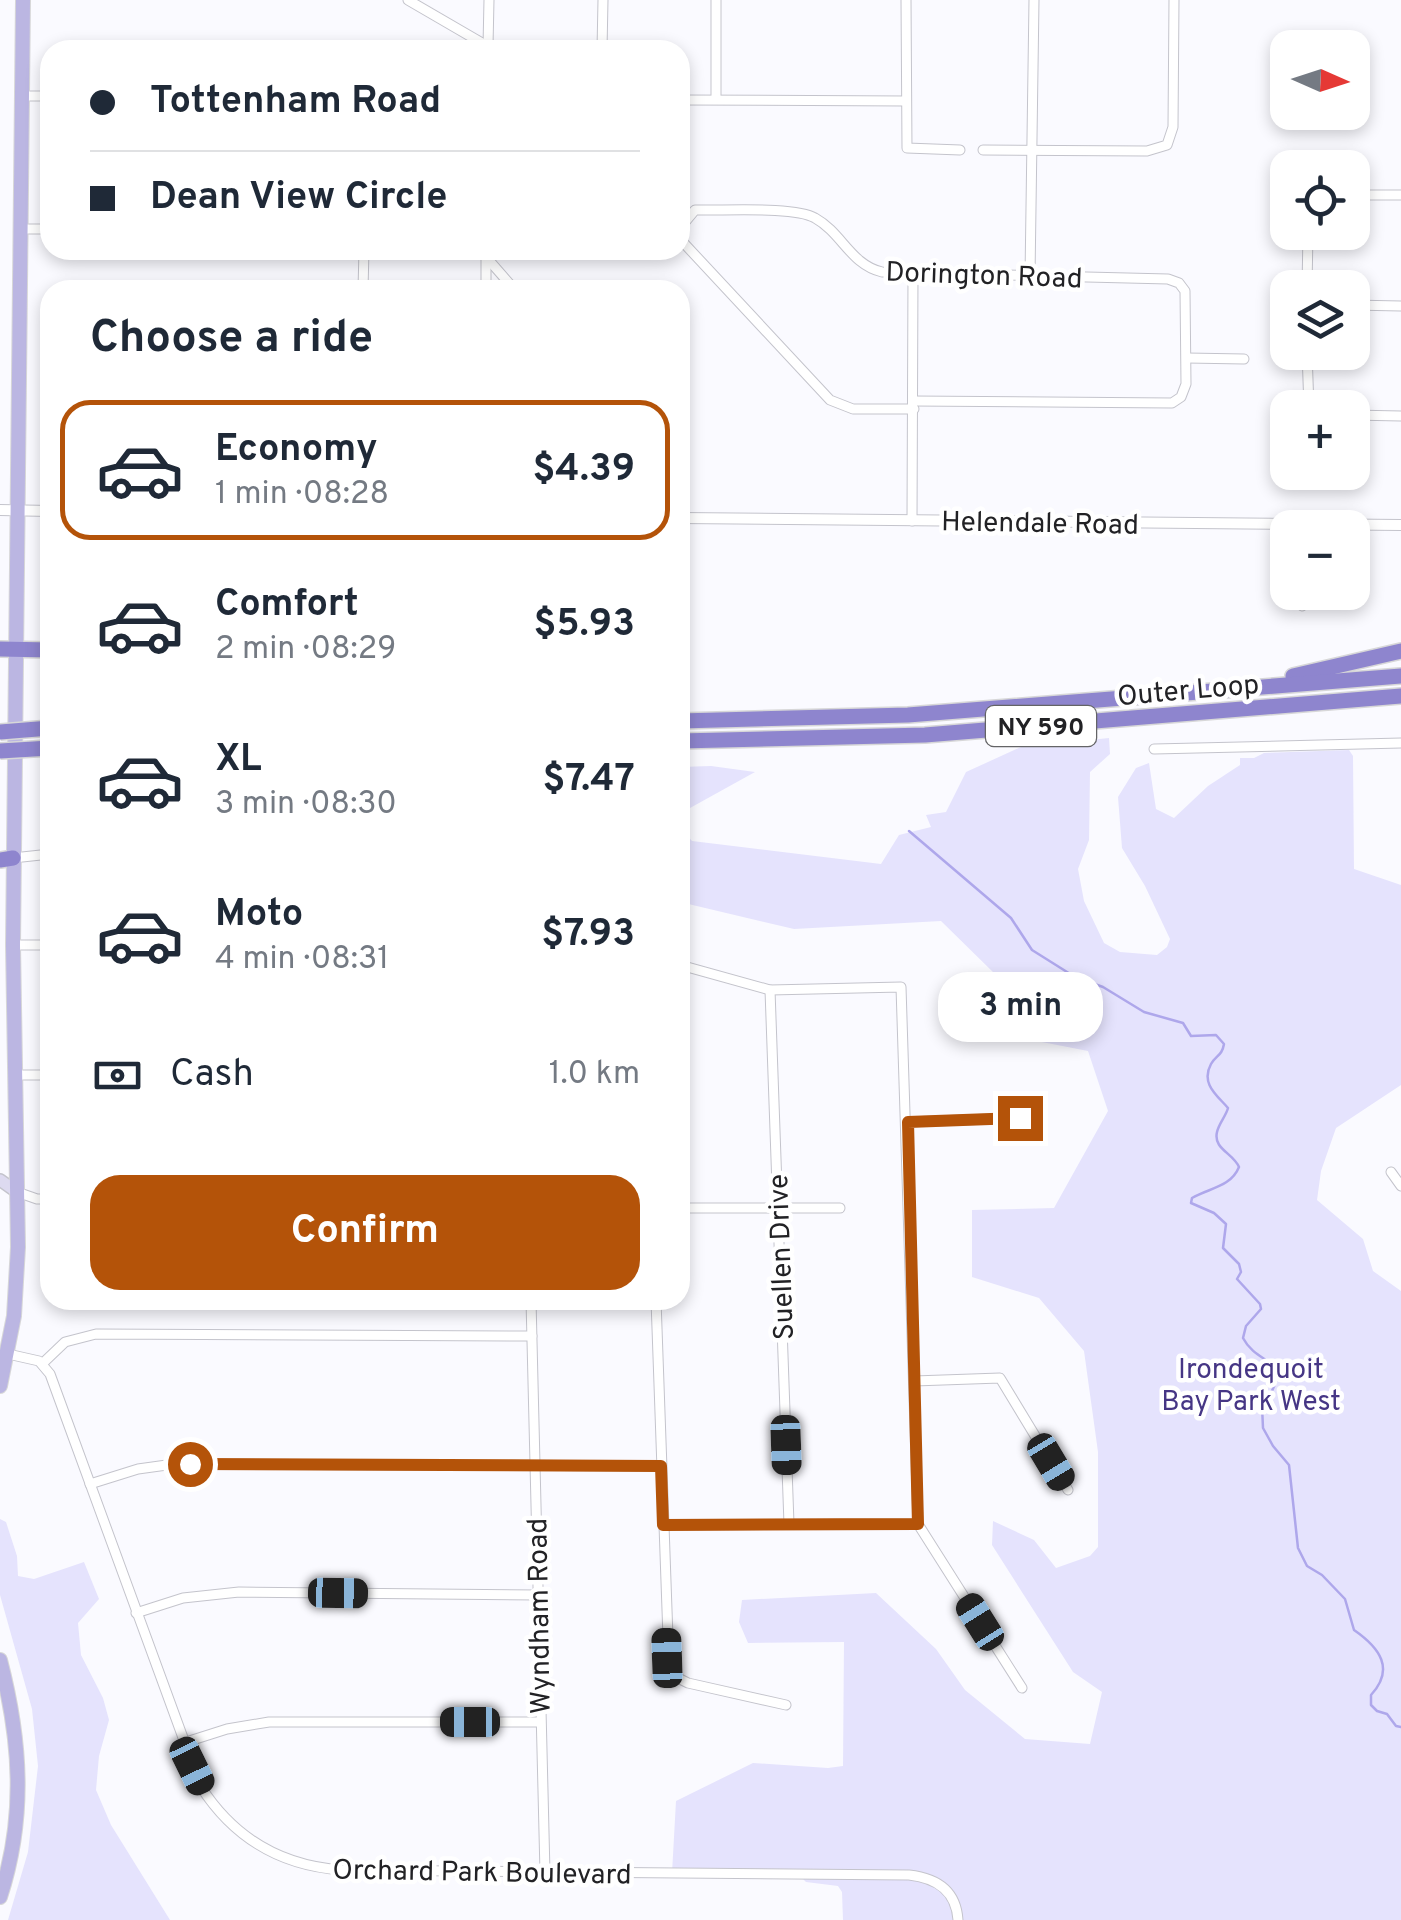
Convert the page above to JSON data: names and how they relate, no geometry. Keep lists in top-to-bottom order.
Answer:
{
  "streets": {
    "highway": ["Outer Loop", "NY 590"],
    "street": [
      "Dorington Road",
      "Helendale Road",
      "Suellen Drive",
      "Wyndham Road",
      "Orchard Park Boulevard"
    ]
  },
  "crossings": [
    ["Wyndham Road", "Orchard Park Boulevard"]
  ],
  "parks": ["Irondequoit Bay Park West"],
  "north": "right",
  "page": {
    "map_buttons": ["+", "−"],
    "banner": ["Tottenham Road", "Dean View Circle"],
    "heading": "Choose a ride",
    "list": [
      {
        "name": "Economy",
        "note": "1 min · 08:28",
        "value": "$4.39"
      },
      {
        "name": "Comfort",
        "note": "2 min · 08:29",
        "value": "$5.93"
      },
      {
        "name": "XL",
        "note": "3 min · 08:30",
        "value": "$7.47"
      },
      {
        "name": "Moto",
        "note": "4 min · 08:31",
        "value": "$7.93"
      }
    ],
    "bubble": "3 min",
    "pay": ["Cash", "1.0 km"],
    "buttons": "Confirm"
  }
}
